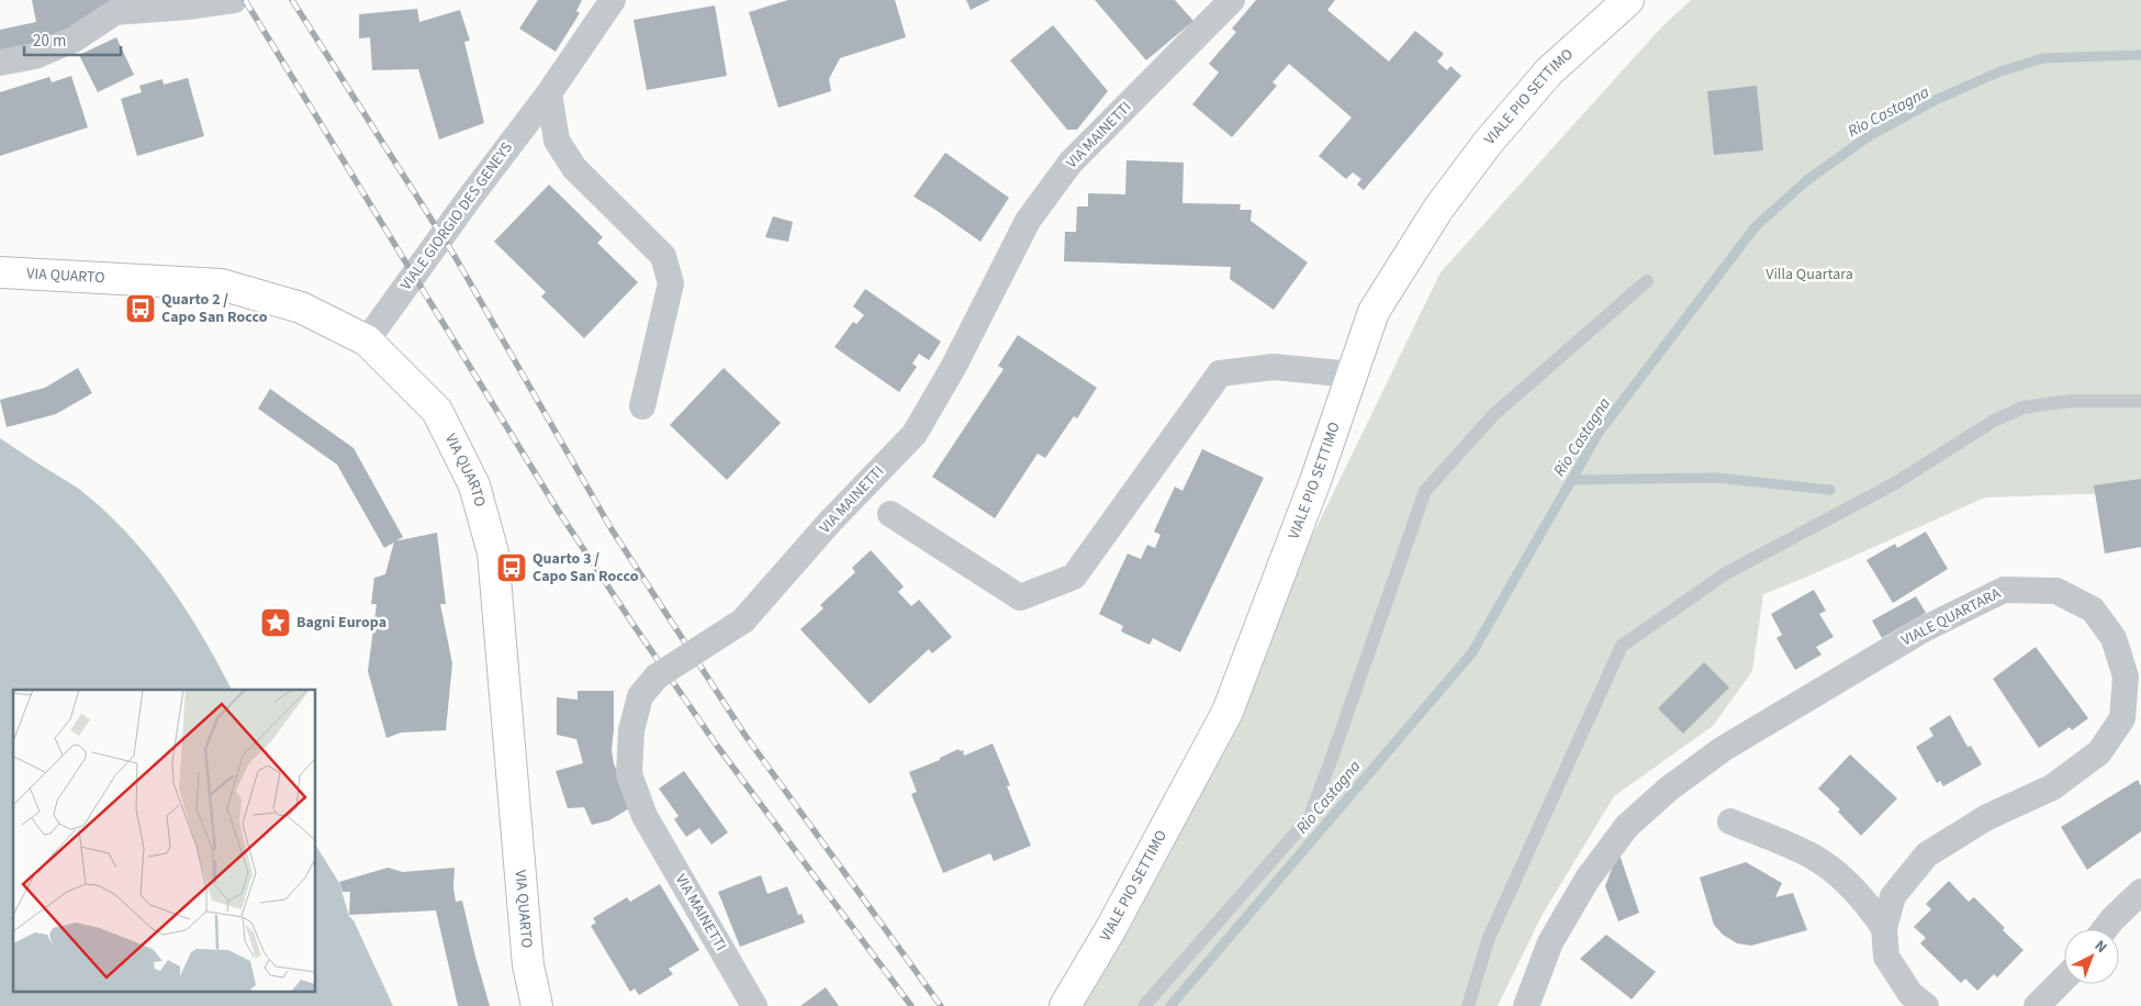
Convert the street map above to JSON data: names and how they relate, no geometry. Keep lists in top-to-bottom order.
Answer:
{
  "streets": {
    "street": [
      "VIALE PIO SETTIMO",
      "VIA MAINETTI",
      "VIALE GIORGIO DES GENEYS",
      "VIA QUARTO",
      "VIALE QUARTARA"
    ]
  },
  "crossings": [
    ["VIALE GIORGIO DES GENEYS", "VIA QUARTO"]
  ],
  "water": ["Rio Castagna"],
  "parks": ["Villa Quartara"],
  "places": {
    "bus stop": ["Quarto 2 / Capo San Rocco", "Quarto 3 / Capo San Rocco"],
    "place": ["Bagni Europa"]
  },
  "scale_bar": "20 m",
  "north": "top right"
}
